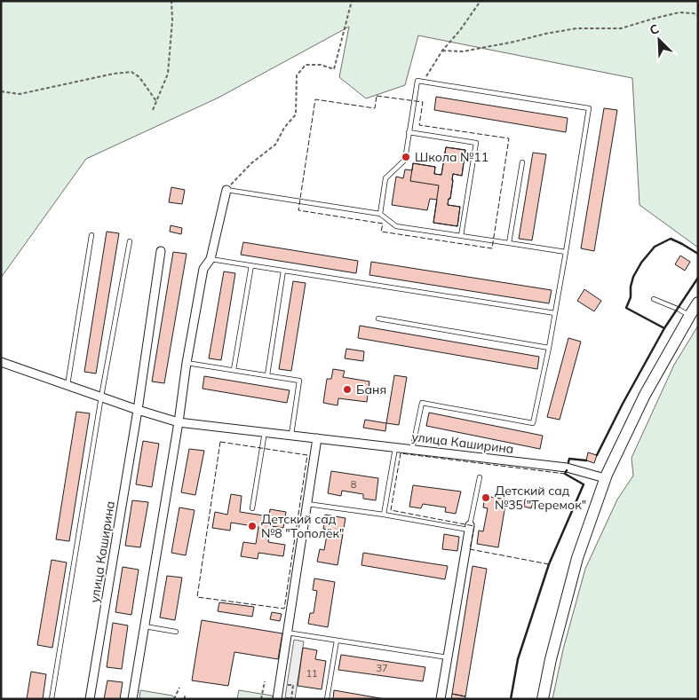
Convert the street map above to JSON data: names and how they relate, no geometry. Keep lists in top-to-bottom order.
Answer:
{
  "streets": {
    "street": ["улица Каширина"]
  },
  "places": [
    "Школа №11",
    "Баня",
    "Детский сад №35 \"Теремок\"",
    "Детский сад №8 \"Тополёк\""
  ],
  "house_numbers": ["8", "37", "11"],
  "north": "top left"
}
